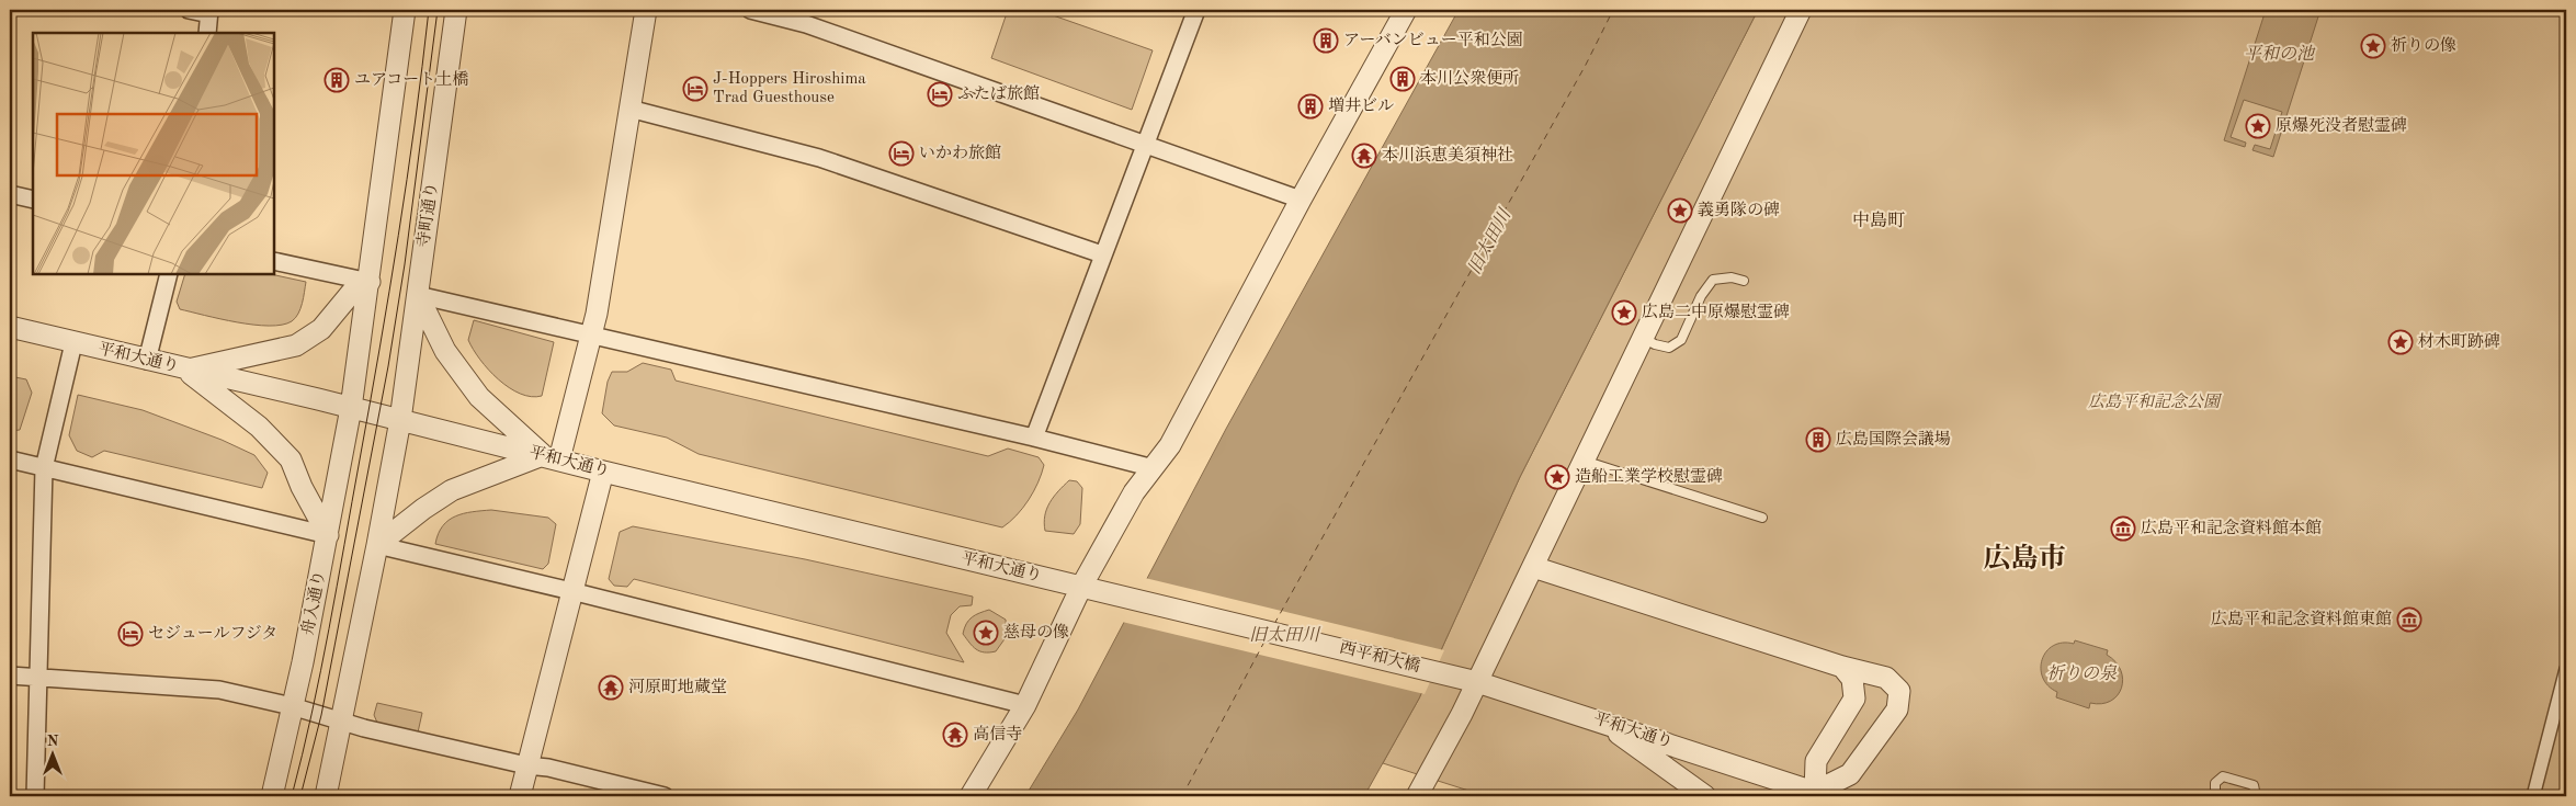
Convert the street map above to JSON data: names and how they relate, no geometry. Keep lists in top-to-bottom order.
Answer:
{
  "streets": {
    "street": [
      "寺町通り",
      "平和大通り",
      "舟入通り",
      "西平和大橋"
    ]
  },
  "crossings": [
    ["寺町通り", "平和大通り"],
    ["平和大通り", "舟入通り"],
    ["平和大通り", "西平和大橋"]
  ],
  "districts": ["中島町", "広島市"],
  "water": ["平和の池", "旧太田川", "祈りの泉"],
  "parks": ["広島平和記念公園"],
  "places": {
    "building": [
      "アーバンビュー平和公園",
      "本川公衆便所",
      "ユアコート土橋",
      "増井ビル",
      "広島国際会議場"
    ],
    "place": [
      "祈りの像",
      "原爆死没者慰霊碑",
      "義勇隊の碑",
      "広島二中原爆慰霊碑",
      "材木町跡碑",
      "造船工業学校慰霊碑",
      "慈母の像"
    ],
    "hotel": [
      "J-Hoppers Hiroshima Trad Guesthouse",
      "ふたば旅館",
      "いかわ旅館",
      "セジュールフジタ"
    ],
    "temple": ["本川浜恵美須神社", "河原町地蔵堂", "高信寺"],
    "museum": ["広島平和記念資料館本館", "広島平和記念資料館東館"]
  },
  "north": "top"
}
